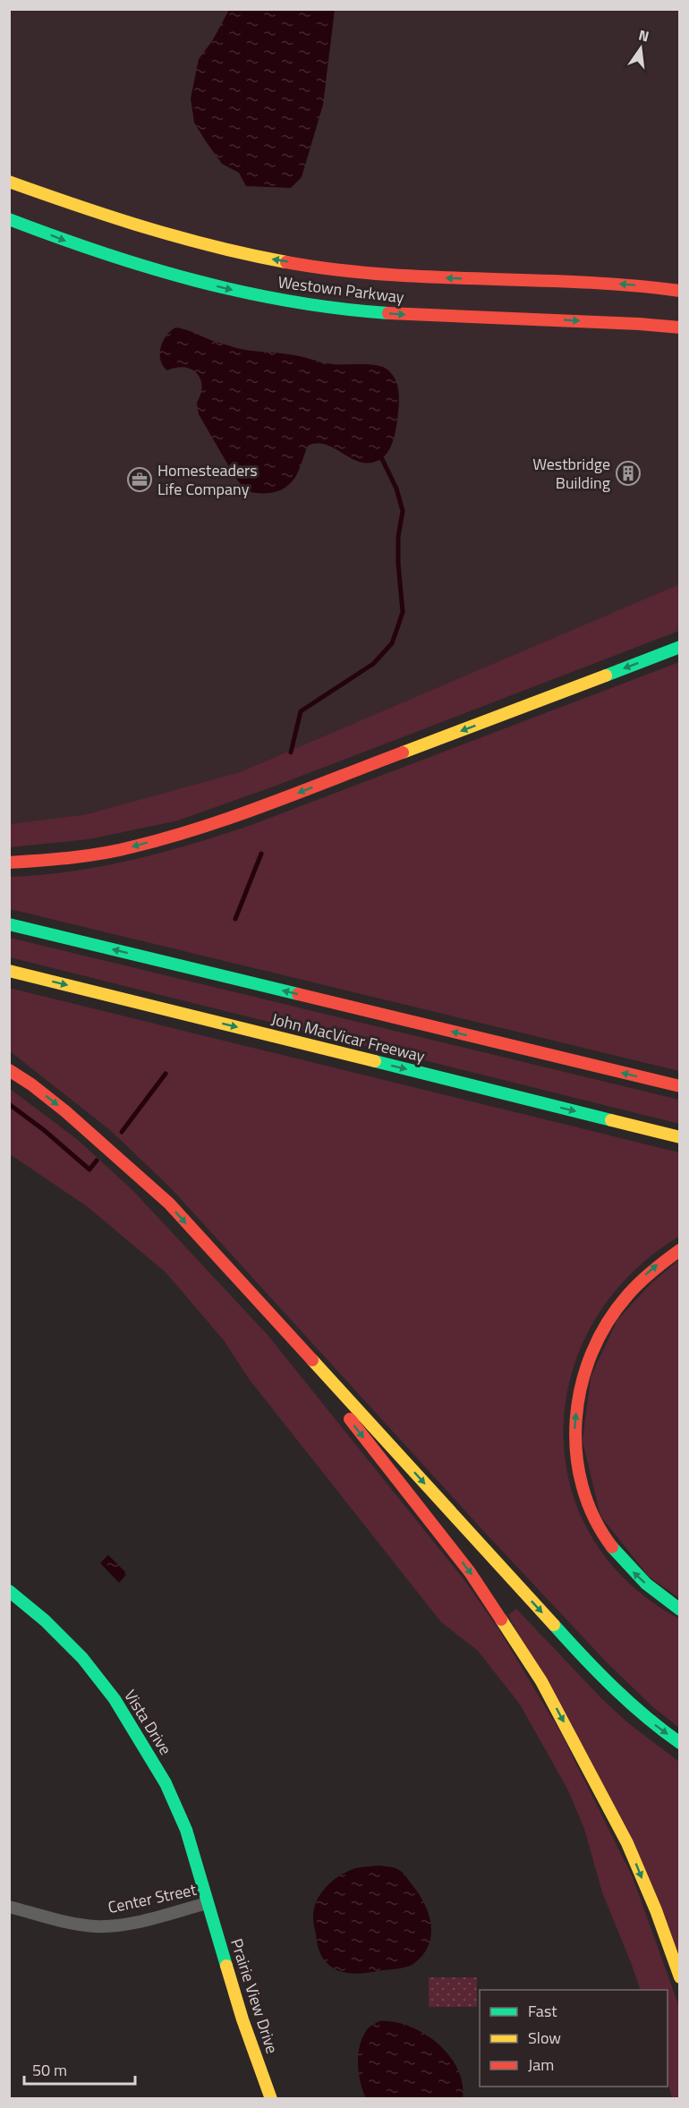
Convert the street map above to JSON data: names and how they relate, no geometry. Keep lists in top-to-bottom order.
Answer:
{
  "streets": {
    "main road": [
      "Westown Parkway",
      "John MacVicar Freeway",
      "Vista Drive",
      "Prairie View Drive"
    ],
    "street": ["Center Street"]
  },
  "crossings": [
    ["Vista Drive", "Center Street"],
    ["Vista Drive", "Prairie View Drive"],
    ["Center Street", "Prairie View Drive"]
  ],
  "places": {
    "building": ["Westbridge Building"],
    "office": ["Homesteaders Life Company"]
  },
  "legend": ["Fast", "Slow", "Jam"],
  "scale_bar": "50 m",
  "north": "top"
}
